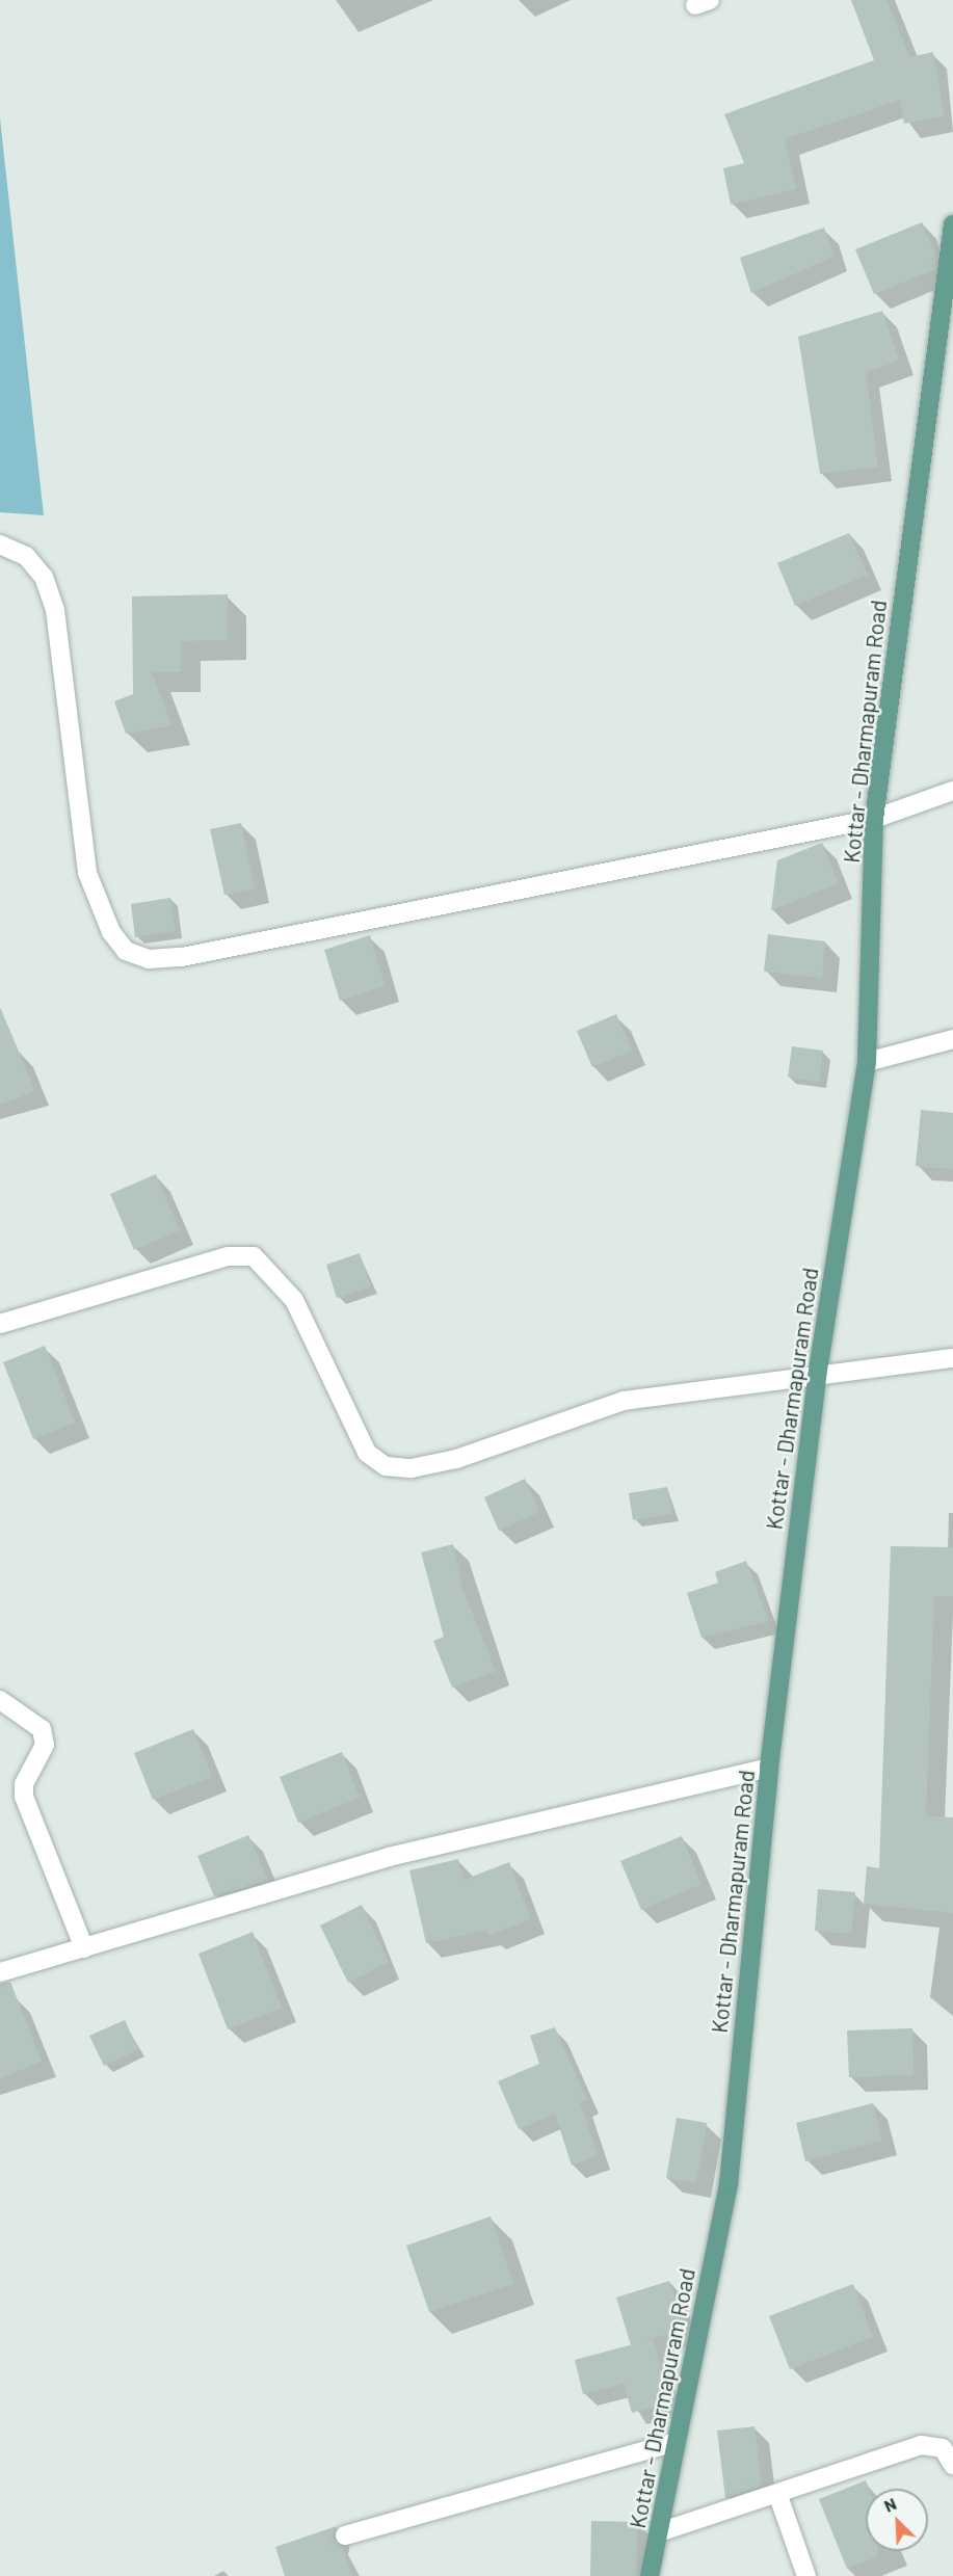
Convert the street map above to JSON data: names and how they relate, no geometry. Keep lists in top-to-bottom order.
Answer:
{
  "streets": {
    "main road": ["Kottar - Dharmapuram Road"]
  },
  "north": "top left"
}
